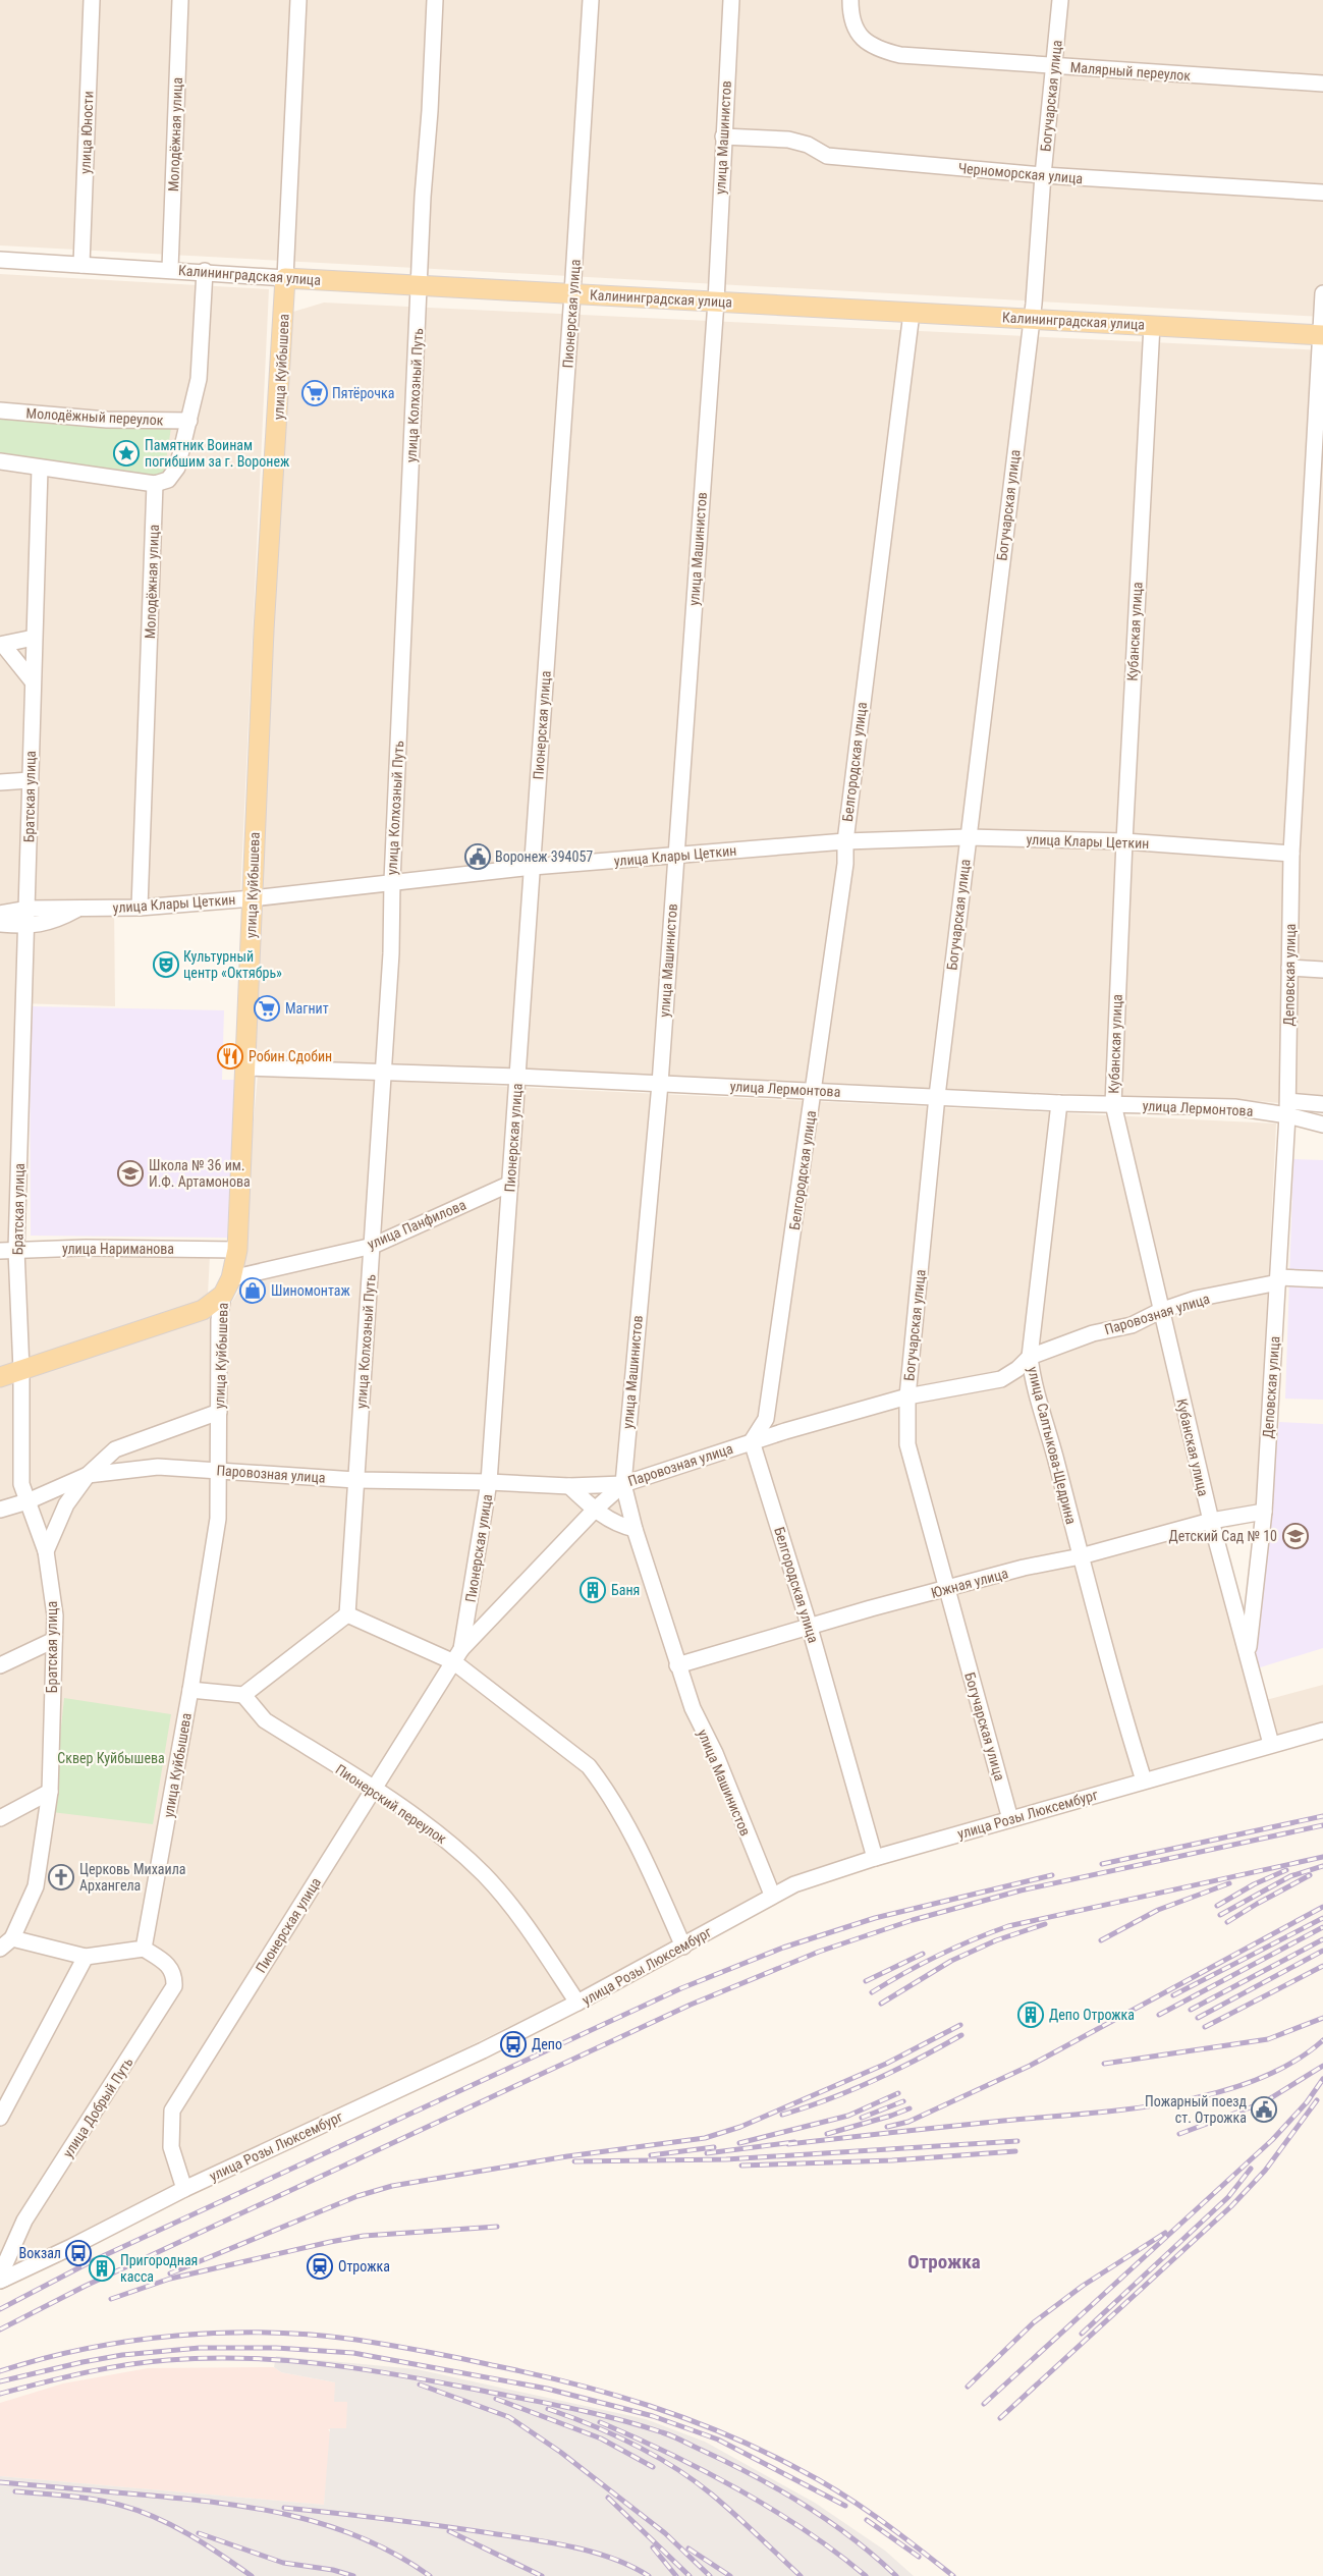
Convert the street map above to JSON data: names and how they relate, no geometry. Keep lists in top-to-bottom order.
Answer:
{
  "streets": {
    "main road": ["Калининградская улица", "улица Куйбышева", "улица Панфилова"],
    "street": [
      "Малярный переулок",
      "Богучарская улица",
      "улица Юности",
      "Молодёжная улица",
      "улица Машинистов",
      "Черноморская улица",
      "Пионерская улица",
      "улица Колхозный Путь",
      "Молодёжный переулок",
      "Кубанская улица",
      "Белгородская улица",
      "Братская улица",
      "улица Клары Цеткин",
      "Деповская улица",
      "улица Лермонтова",
      "улица Нариманова",
      "Паровозная улица",
      "улица Салтыкова-Щедрина",
      "Южная улица",
      "Пионерский переулок",
      "улица Розы Люксембург",
      "улица Добрый Путь"
    ]
  },
  "crossings": [
    ["Малярный переулок", "Богучарская улица"],
    ["Богучарская улица", "Черноморская улица"],
    ["Богучарская улица", "Калининградская улица"],
    ["Богучарская улица", "улица Клары Цеткин"],
    ["Богучарская улица", "улица Лермонтова"],
    ["Богучарская улица", "Паровозная улица"],
    ["Богучарская улица", "Южная улица"],
    ["Богучарская улица", "улица Розы Люксембург"],
    ["улица Юности", "Калининградская улица"],
    ["Молодёжная улица", "Калининградская улица"],
    ["Молодёжная улица", "улица Клары Цеткин"],
    ["улица Машинистов", "Черноморская улица"],
    ["улица Машинистов", "Калининградская улица"],
    ["улица Машинистов", "улица Клары Цеткин"],
    ["улица Машинистов", "улица Лермонтова"],
    ["улица Машинистов", "Паровозная улица"],
    ["улица Машинистов", "Южная улица"],
    ["улица Машинистов", "улица Розы Люксембург"],
    ["Калининградская улица", "Пионерская улица"],
    ["Калининградская улица", "улица Куйбышева"],
    ["Калининградская улица", "улица Колхозный Путь"],
    ["Калининградская улица", "Кубанская улица"],
    ["Калининградская улица", "Белгородская улица"],
    ["Калининградская улица", "Деповская улица"],
    ["Пионерская улица", "улица Клары Цеткин"],
    ["Пионерская улица", "улица Лермонтова"],
    ["Пионерская улица", "улица Панфилова"],
    ["Пионерская улица", "Паровозная улица"],
    ["Пионерская улица", "Пионерский переулок"],
    ["Пионерская улица", "улица Розы Люксембург"],
    ["улица Куйбышева", "улица Клары Цеткин"],
    ["улица Куйбышева", "улица Лермонтова"],
    ["улица Куйбышева", "улица Панфилова"],
    ["улица Куйбышева", "улица Нариманова"],
    ["улица Куйбышева", "Паровозная улица"],
    ["улица Куйбышева", "улица Добрый Путь"],
    ["улица Колхозный Путь", "улица Клары Цеткин"],
    ["улица Колхозный Путь", "улица Лермонтова"],
    ["улица Колхозный Путь", "улица Панфилова"],
    ["улица Колхозный Путь", "Паровозная улица"],
    ["Кубанская улица", "улица Клары Цеткин"],
    ["Кубанская улица", "Деповская улица"],
    ["Кубанская улица", "улица Лермонтова"],
    ["Кубанская улица", "Паровозная улица"],
    ["Кубанская улица", "Южная улица"],
    ["Кубанская улица", "улица Розы Люксембург"],
    ["Белгородская улица", "улица Клары Цеткин"],
    ["Белгородская улица", "улица Лермонтова"],
    ["Белгородская улица", "Паровозная улица"],
    ["Белгородская улица", "Южная улица"],
    ["Белгородская улица", "улица Розы Люксембург"],
    ["Братская улица", "улица Клары Цеткин"],
    ["Братская улица", "улица Панфилова"],
    ["Братская улица", "улица Нариманова"],
    ["Братская улица", "Паровозная улица"],
    ["улица Клары Цеткин", "Деповская улица"],
    ["Деповская улица", "улица Лермонтова"],
    ["Деповская улица", "Паровозная улица"],
    ["Деповская улица", "Южная улица"],
    ["улица Лермонтова", "улица Салтыкова-Щедрина"],
    ["Паровозная улица", "улица Салтыкова-Щедрина"],
    ["улица Салтыкова-Щедрина", "Южная улица"],
    ["улица Салтыкова-Щедрина", "улица Розы Люксембург"],
    ["Пионерский переулок", "улица Розы Люксембург"],
    ["улица Розы Люксембург", "улица Добрый Путь"]
  ],
  "districts": ["Отрожка"],
  "parks": ["Сквер Куйбышева"],
  "places": {
    "supermarket": ["Пятёрочка", "Магнит"],
    "place": ["Памятник Воинам погибшим за г. Воронеж"],
    "public building": ["Воронеж 394057", "Пожарный поезд ст. Отрожка"],
    "theatre": ["Культурный центр «Октябрь»"],
    "restaurant": ["Робин Сдобин"],
    "school or university": ["Школа № 36 им. И.Ф. Артамонова", "Детский Сад № 10"],
    "shop": ["Шиномонтаж"],
    "building": ["Баня", "Депо Отрожка", "Пригородная касса"],
    "church": ["Церковь Михаила Архангела"],
    "bus stop": ["Депо", "Вокзал"],
    "station": ["Отрожка"]
  }
}
